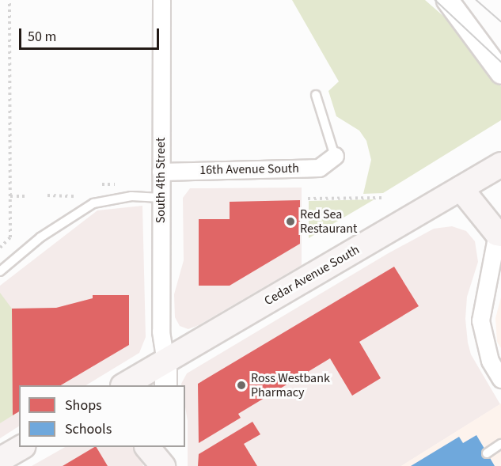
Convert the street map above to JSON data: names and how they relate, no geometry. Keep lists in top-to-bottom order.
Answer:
{
  "streets": {
    "main road": ["Cedar Avenue South"],
    "street": ["16th Avenue South", "South 4th Street"]
  },
  "crossings": [
    ["16th Avenue South", "South 4th Street"],
    ["South 4th Street", "Cedar Avenue South"]
  ],
  "places": ["Red Sea Restaurant", "Ross Westbank Pharmacy"],
  "legend": ["Shops", "Schools"],
  "scale_bar": "50 m"
}
